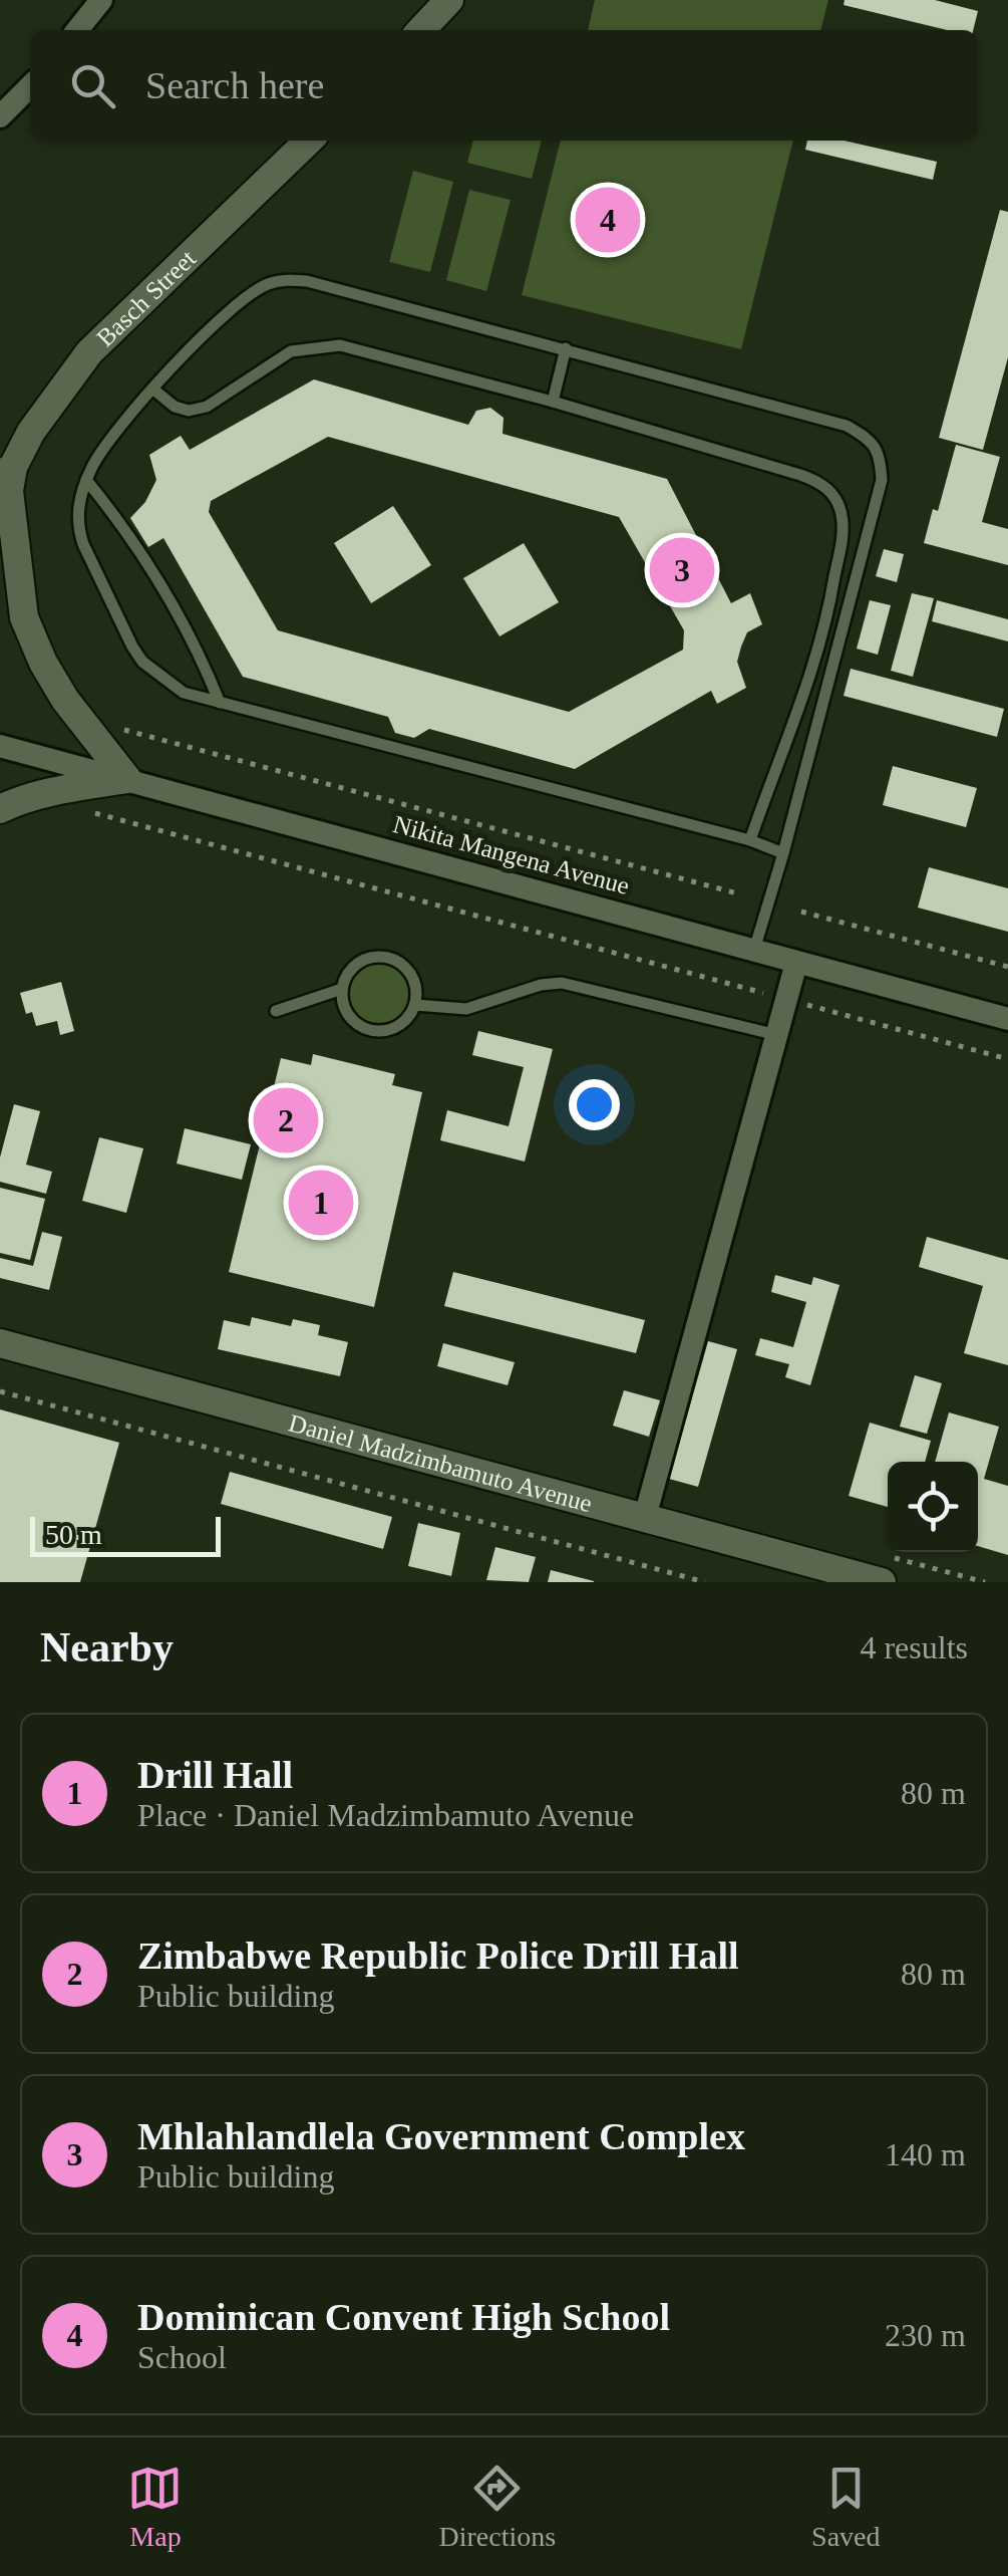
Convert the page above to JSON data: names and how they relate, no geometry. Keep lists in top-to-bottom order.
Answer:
{
  "streets": {
    "street": ["Basch Street", "Nikita Mangena Avenue", "Daniel Madzimbamuto Avenue"]
  },
  "scale_bar": "50 m",
  "page": {
    "search": "Search here",
    "pins": [
      "4",
      "3",
      "2",
      "1"
    ],
    "scale": "50 m",
    "heading": ["Nearby", "4 results"],
    "list": [
      {
        "mark": "1",
        "name": "Drill Hall",
        "note": "Place · Daniel Madzimbamuto Avenue",
        "value": "80 m"
      },
      {
        "mark": "2",
        "name": "Zimbabwe Republic Police Drill Hall",
        "note": "Public building",
        "value": "80 m"
      },
      {
        "mark": "3",
        "name": "Mhlahlandlela Government Complex",
        "note": "Public building",
        "value": "140 m"
      },
      {
        "mark": "4",
        "name": "Dominican Convent High School",
        "note": "School",
        "value": "230 m"
      }
    ],
    "nav": ["Map", "Directions", "Saved"]
  }
}
